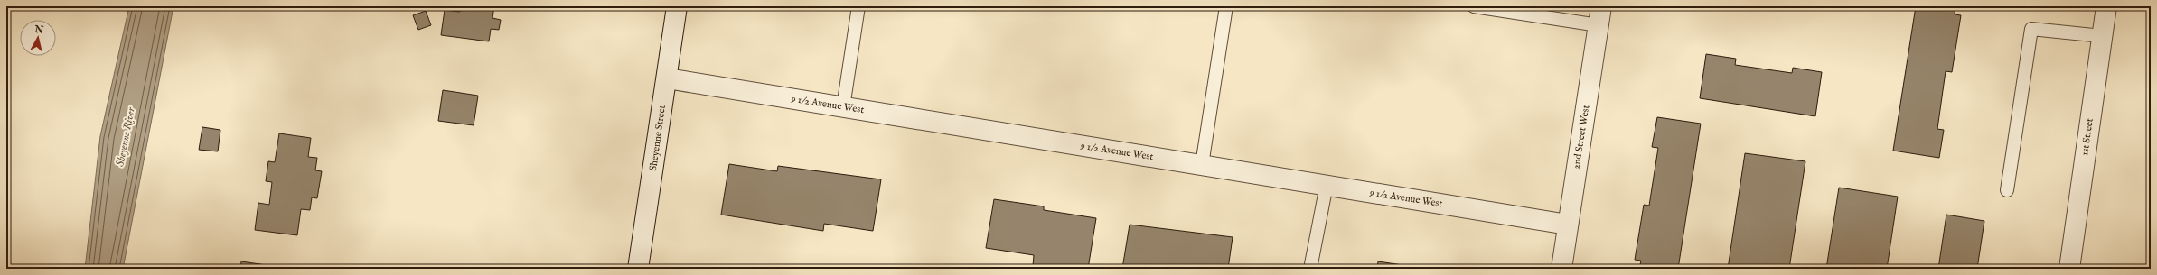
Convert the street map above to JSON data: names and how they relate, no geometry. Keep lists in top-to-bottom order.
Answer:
{
  "streets": {
    "street": [
      "9 1/2 Avenue West",
      "2nd Street West",
      "1st Street",
      "Sheyenne Street"
    ]
  },
  "crossings": [
    ["9 1/2 Avenue West", "2nd Street West"],
    ["9 1/2 Avenue West", "Sheyenne Street"]
  ],
  "water": ["Sheyenne River"],
  "north": "top"
}
